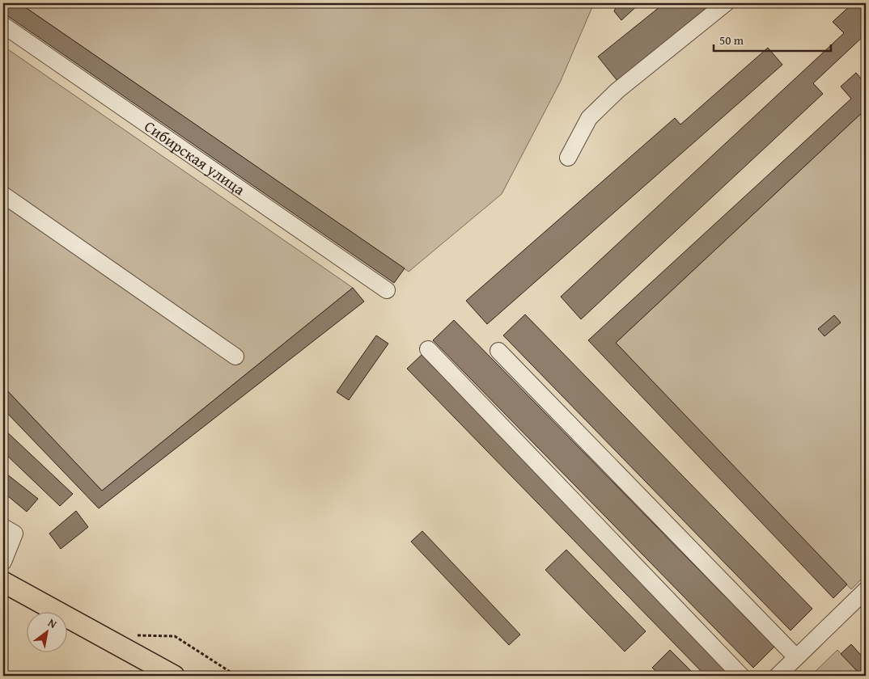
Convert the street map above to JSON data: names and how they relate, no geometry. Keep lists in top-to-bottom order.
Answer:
{
  "streets": {
    "street": ["Сибирская улица"]
  },
  "scale_bar": "50 m",
  "north": "top right"
}
